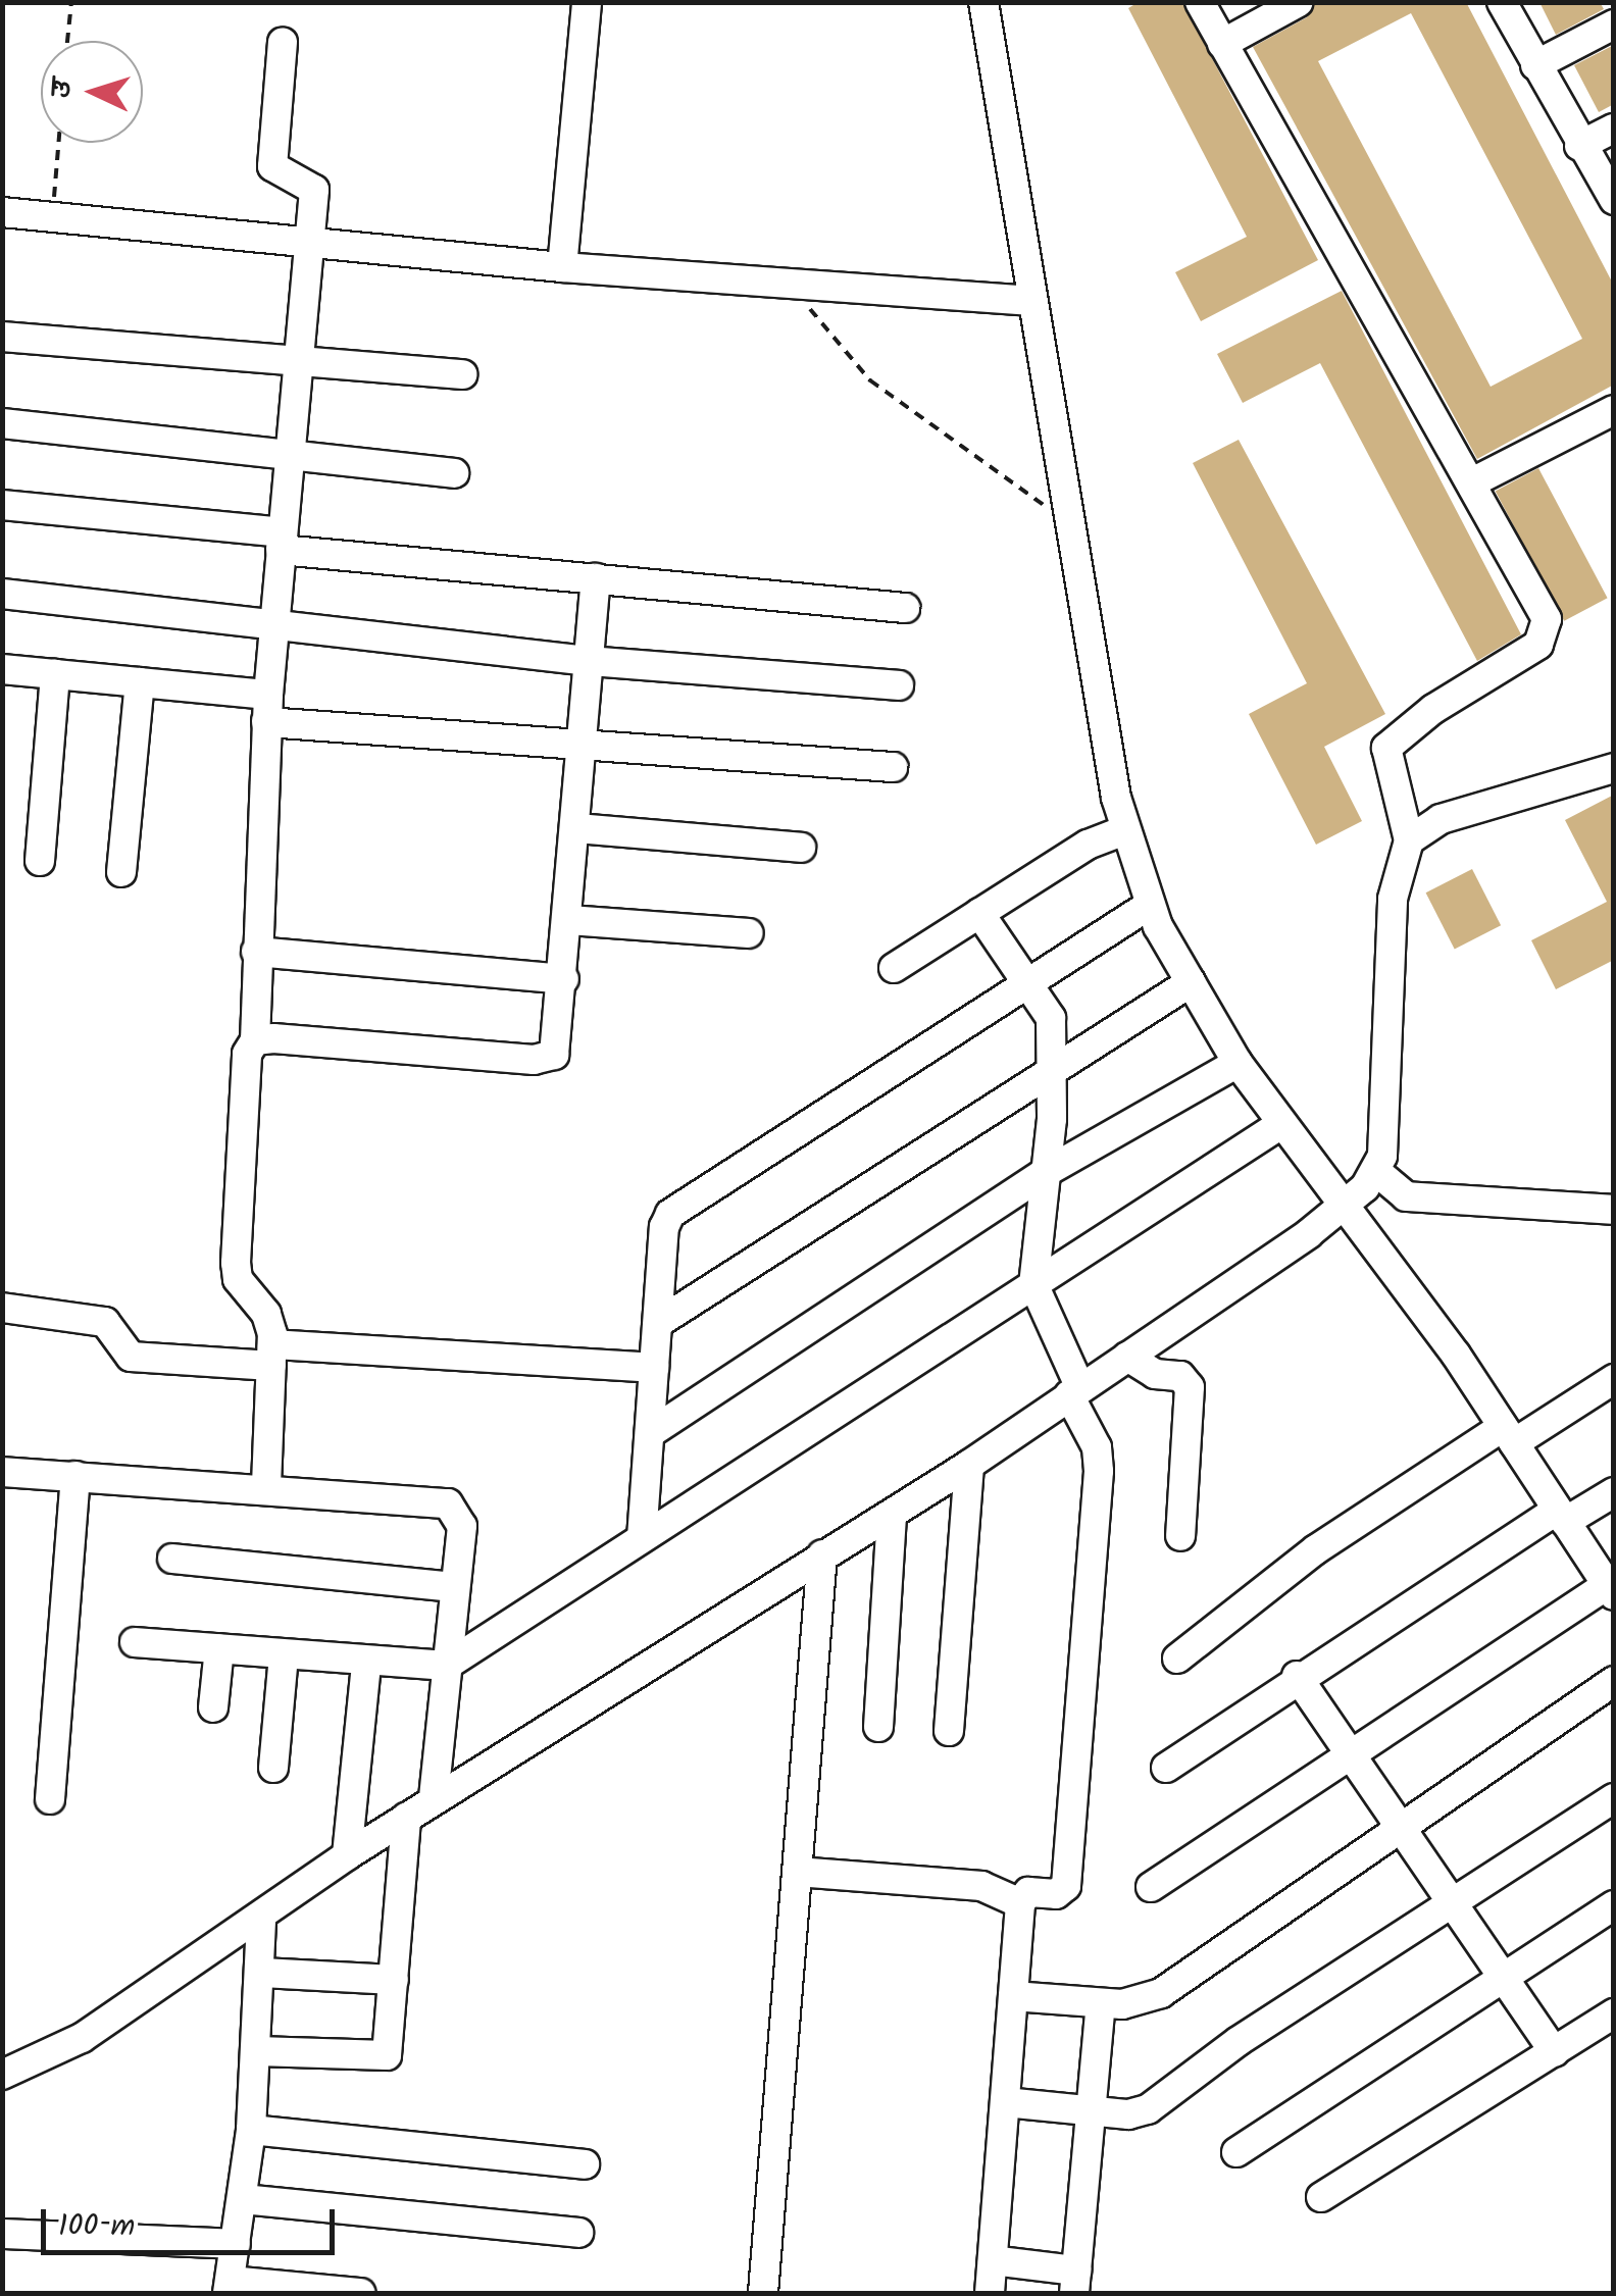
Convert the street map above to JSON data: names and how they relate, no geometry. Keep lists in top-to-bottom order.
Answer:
{
  "scale_bar": "100 m",
  "north": "left"
}
